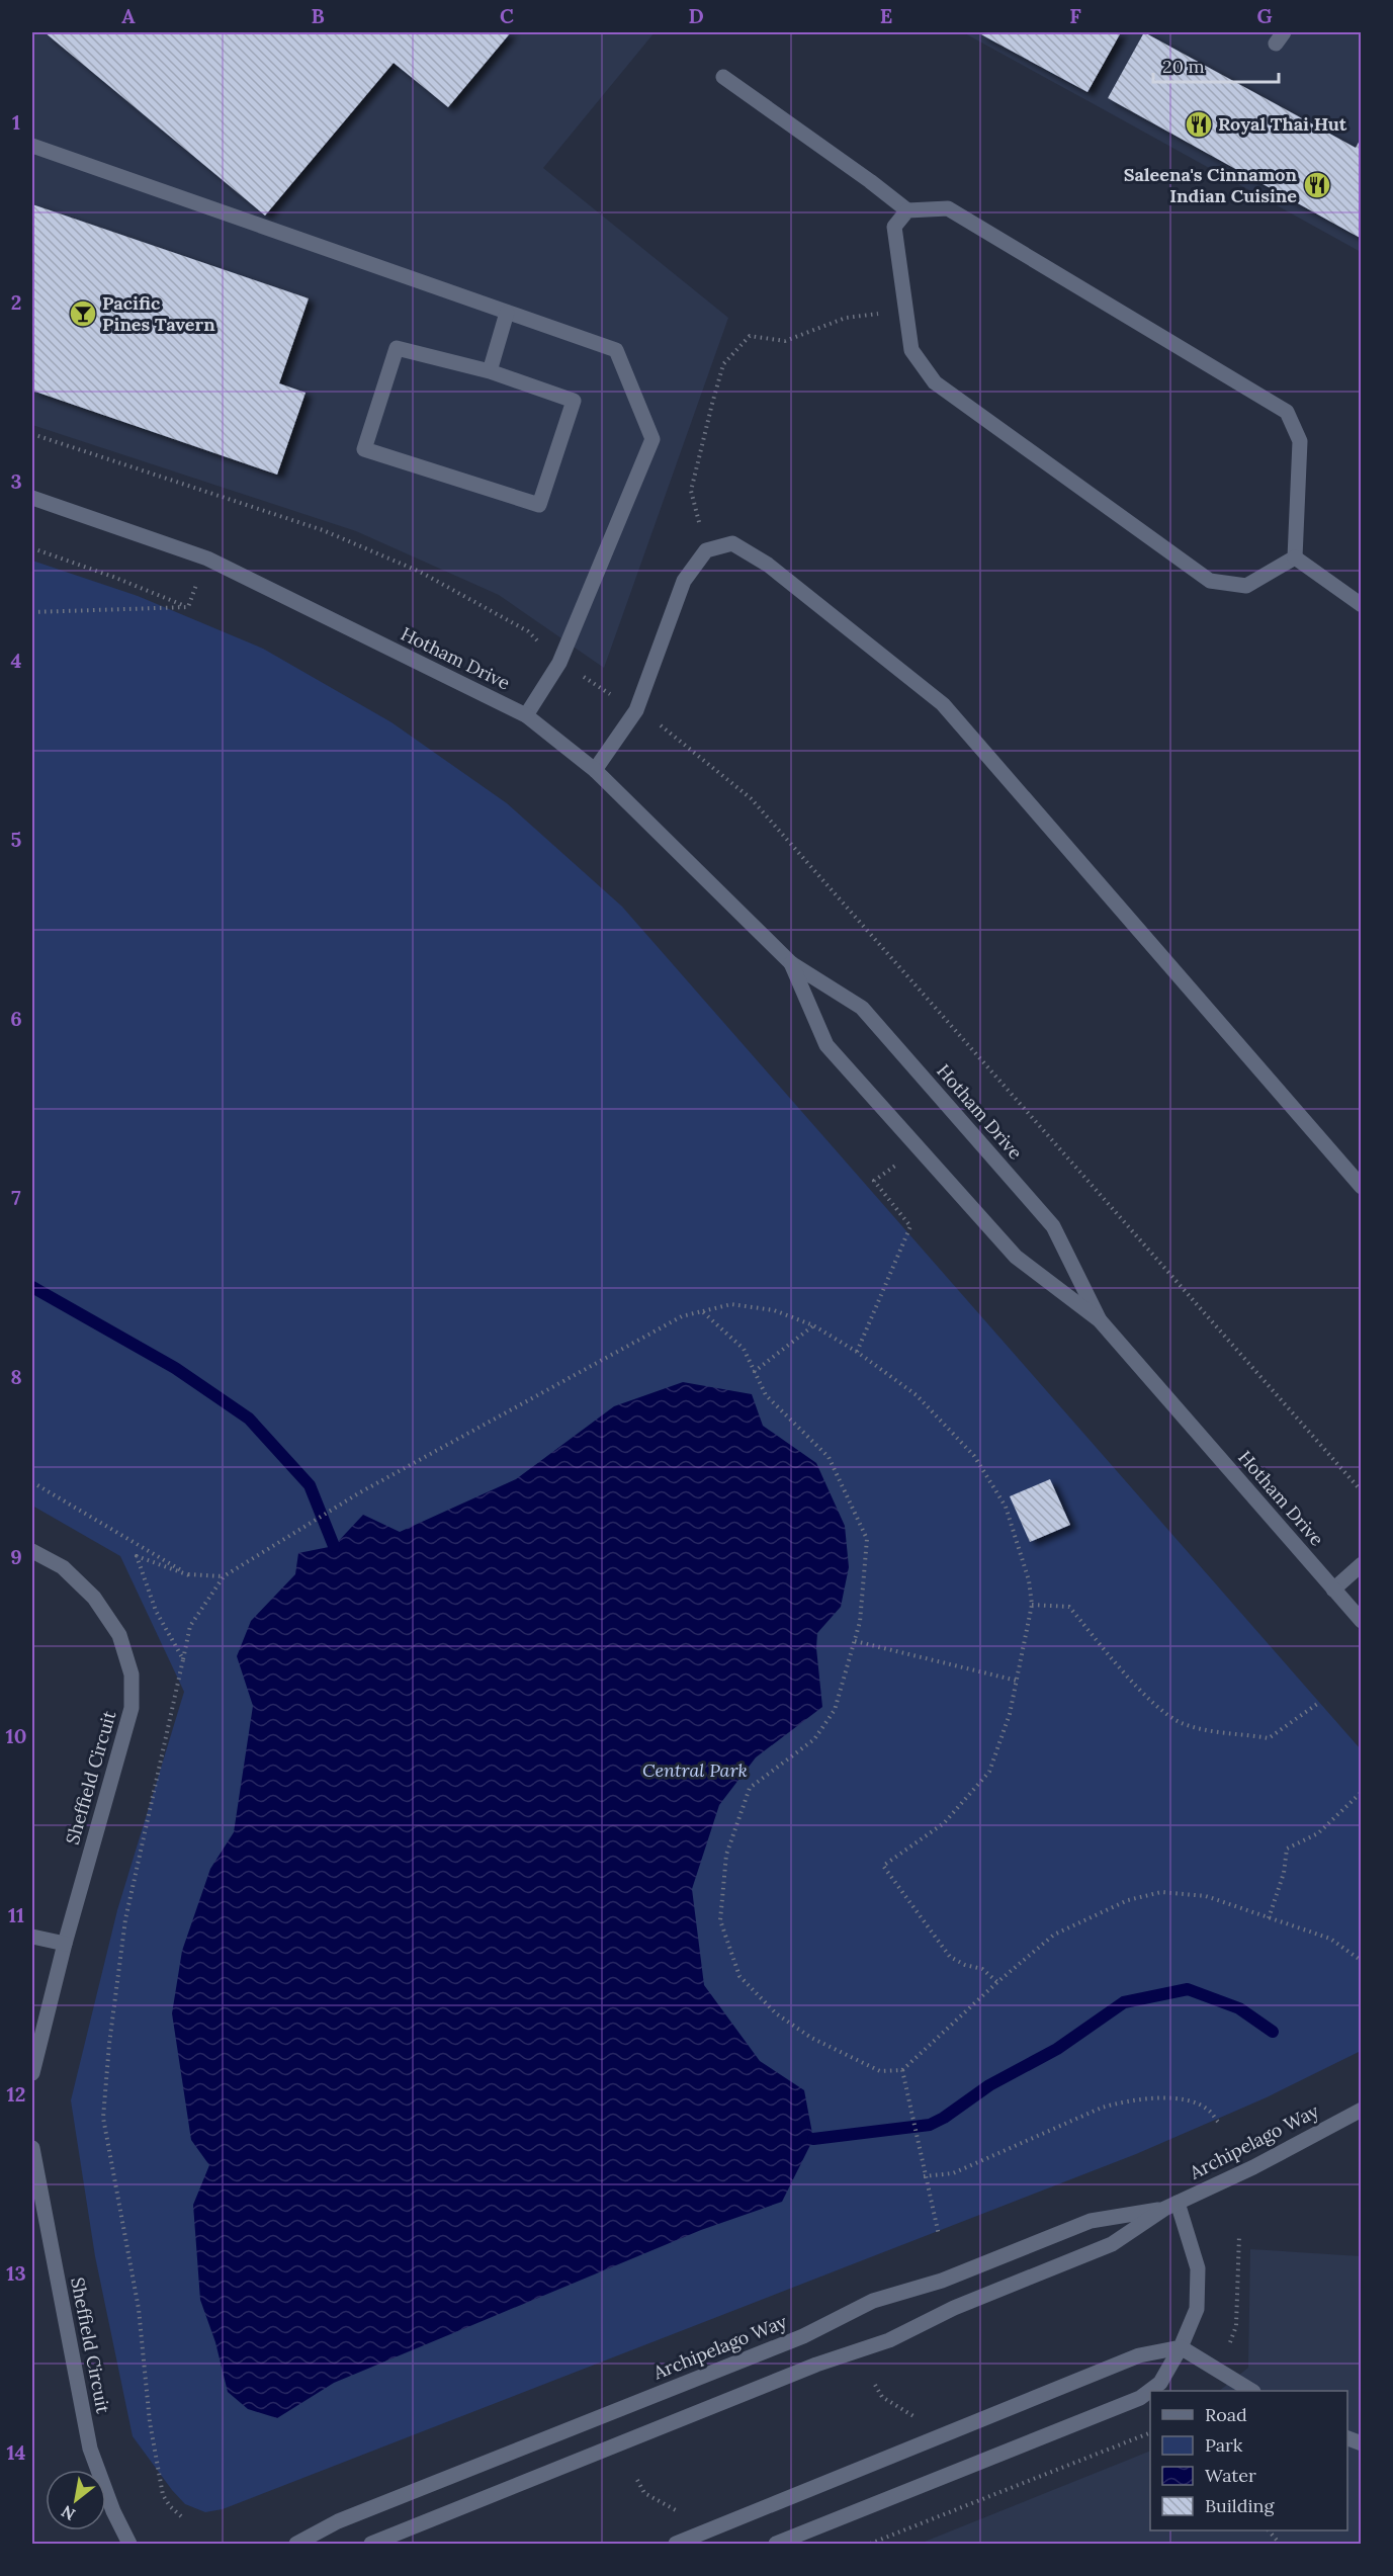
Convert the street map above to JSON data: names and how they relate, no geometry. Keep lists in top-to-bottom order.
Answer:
{
  "streets": {
    "street": ["Hotham Drive", "Sheffield Circuit", "Archipelago Way"]
  },
  "parks": ["Central Park"],
  "places": {
    "restaurant": ["Royal Thai Hut", "Saleena's Cinnamon Indian Cuisine"],
    "bar": ["Pacific Pines Tavern"]
  },
  "legend": [
    "Road",
    "Park",
    "Water",
    "Building"
  ],
  "scale_bar": "20 m",
  "north": "bottom left",
  "grid": {
    "columns": [
      "A",
      "B",
      "C",
      "D",
      "E",
      "F",
      "G"
    ],
    "rows": [
      "1",
      "2",
      "3",
      "4",
      "5",
      "6",
      "7",
      "8",
      "9",
      "10",
      "11",
      "12",
      "13",
      "14"
    ]
  }
}
